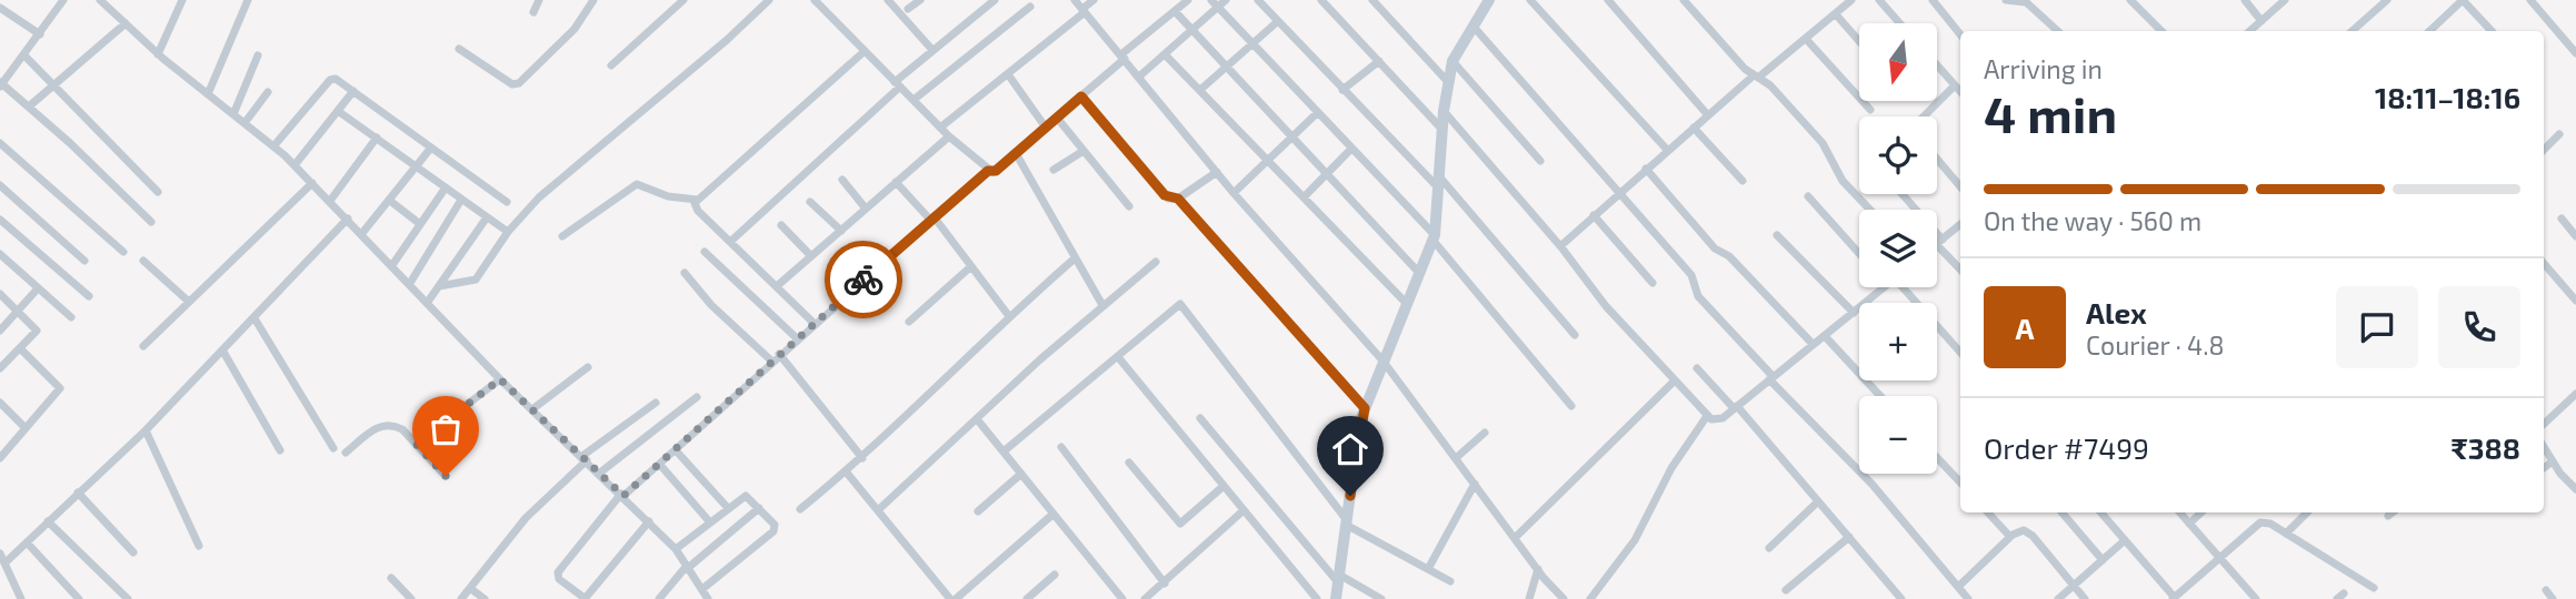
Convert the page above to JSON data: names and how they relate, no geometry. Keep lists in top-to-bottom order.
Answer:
{
  "north": "bottom",
  "page": {
    "map_buttons": ["+", "−"],
    "heading": ["4 min", "Arriving in", "18:11–18:16"],
    "panel": [
      "Alex",
      "Courier · 4.8",
      "Order #7499",
      "₹388"
    ],
    "bar": "On the way · 560 m",
    "round": "A"
  }
}
